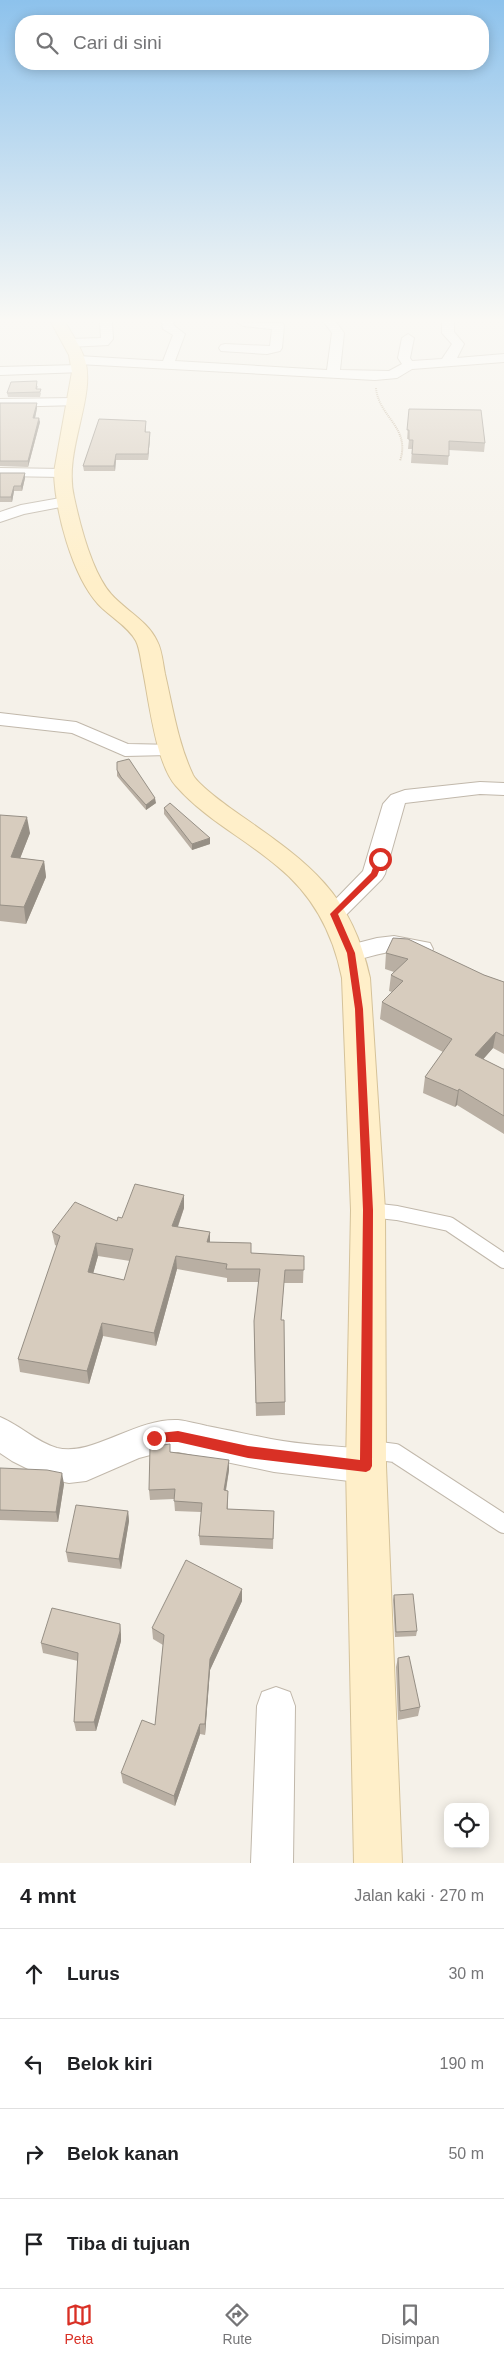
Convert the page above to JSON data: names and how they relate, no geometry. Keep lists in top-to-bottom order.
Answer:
{
  "page": {
    "search": "Cari di sini",
    "heading": ["4 mnt", "Jalan kaki · 270 m"],
    "list": [
      ["Lurus", "30 m"],
      ["Belok kiri", "190 m"],
      ["Belok kanan", "50 m"],
      "Tiba di tujuan"
    ],
    "nav": ["Peta", "Rute", "Disimpan"]
  }
}
